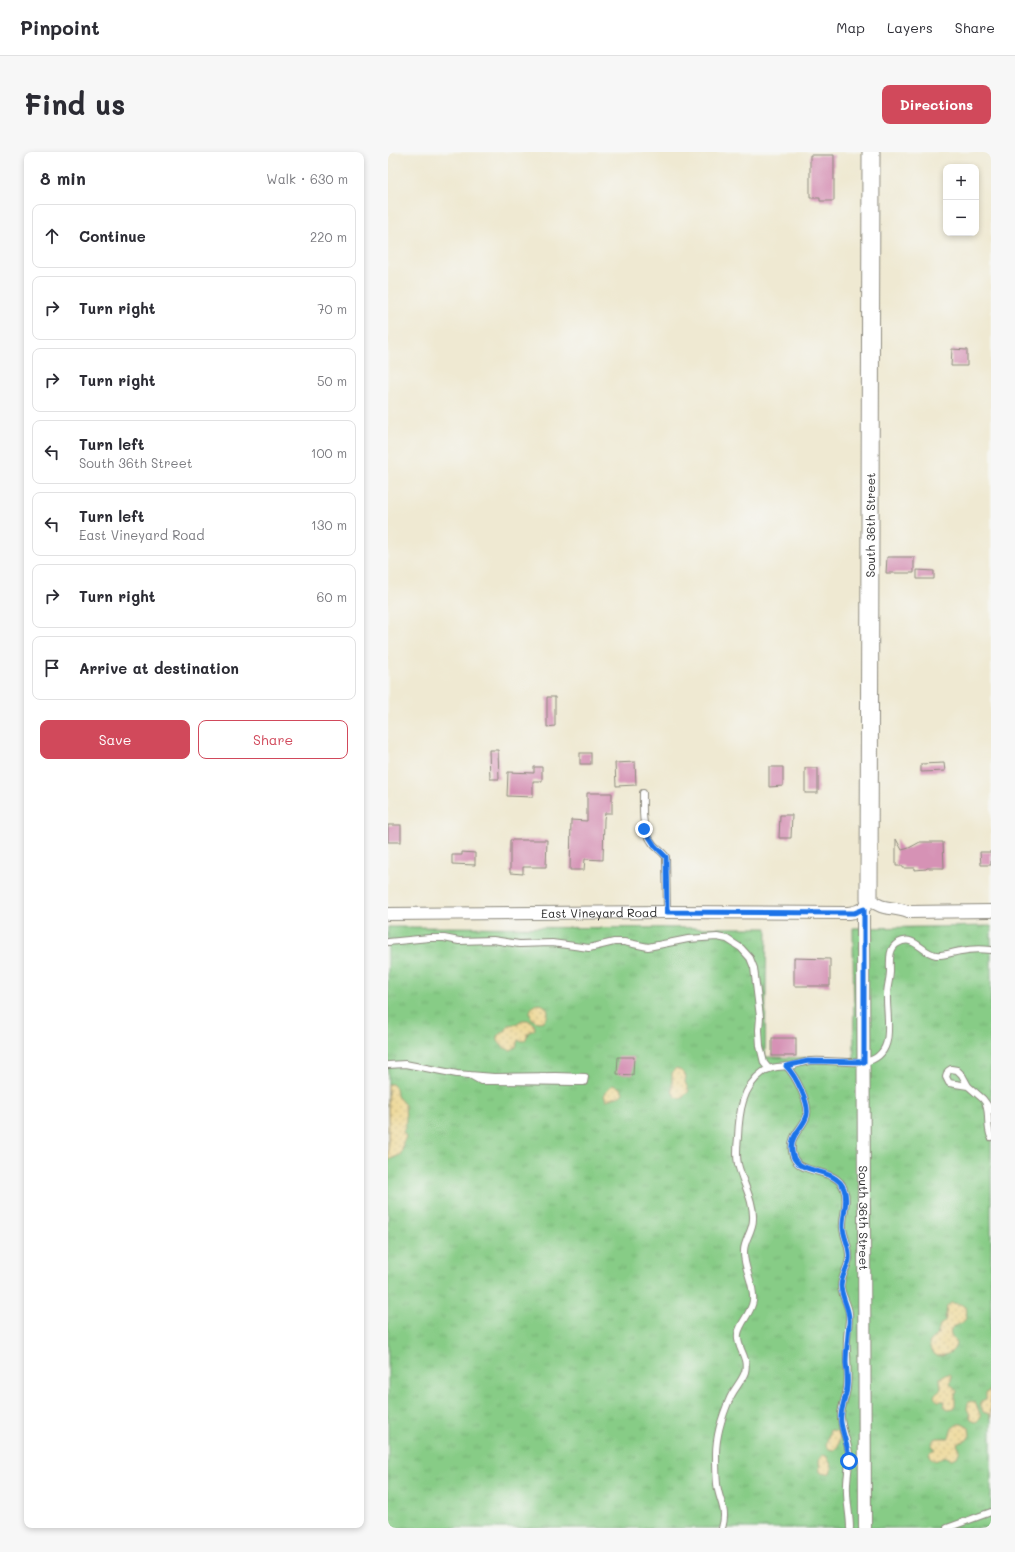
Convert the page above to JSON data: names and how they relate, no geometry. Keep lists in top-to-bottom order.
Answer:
{
  "streets": {
    "street": ["South 36th Street", "East Vineyard Road"]
  },
  "crossings": [
    ["South 36th Street", "East Vineyard Road"]
  ],
  "page": {
    "header": "Pinpoint",
    "nav": ["Map", "Layers", "Share"],
    "buttons": [
      "Directions",
      ["Save", "Share"]
    ],
    "title": "Find us",
    "heading": ["8 min", "Walk · 630 m"],
    "map_buttons": ["+", "−"],
    "list": [
      ["Continue", "220 m"],
      ["Turn right", "70 m"],
      ["Turn right", "50 m"],
      ["Turn left", "South 36th Street", "100 m"],
      ["Turn left", "East Vineyard Road", "130 m"],
      ["Turn right", "60 m"],
      "Arrive at destination"
    ]
  }
}
